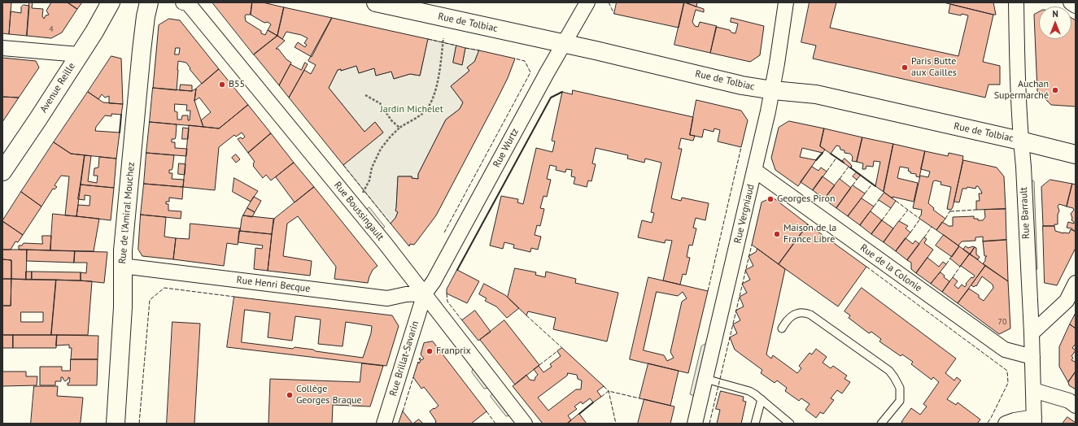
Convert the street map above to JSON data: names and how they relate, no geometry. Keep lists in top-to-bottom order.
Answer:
{
  "streets": {
    "main road": ["Rue de Tolbiac", "Avenue Reille", "Rue de l'Amiral Mouchez"],
    "street": [
      "Rue Wurtz",
      "Rue Boussingault",
      "Rue Barrault",
      "Rue Vergniaud",
      "Rue de la Colonie",
      "Rue Henri Becque",
      "Rue Brillat-Savarin"
    ]
  },
  "crossings": [
    ["Rue de Tolbiac", "Rue Wurtz"],
    ["Rue de Tolbiac", "Rue Barrault"],
    ["Rue de Tolbiac", "Rue Vergniaud"],
    ["Rue Wurtz", "Rue Boussingault"],
    ["Rue Wurtz", "Rue Henri Becque"],
    ["Rue Wurtz", "Rue Brillat-Savarin"],
    ["Rue Boussingault", "Rue Henri Becque"],
    ["Rue Boussingault", "Rue Brillat-Savarin"],
    ["Rue de l'Amiral Mouchez", "Rue Henri Becque"],
    ["Rue Barrault", "Rue de la Colonie"],
    ["Rue Vergniaud", "Rue de la Colonie"],
    ["Rue Henri Becque", "Rue Brillat-Savarin"]
  ],
  "parks": ["Jardin Michelet"],
  "places": [
    "Paris Butte aux Cailles",
    "B55",
    "Auchan Supermarché",
    "Georges Piron",
    "Maison de la France Libre",
    "Franprix",
    "Collège Georges Braque"
  ],
  "house_numbers": ["4", "70"],
  "north": "top"
}
